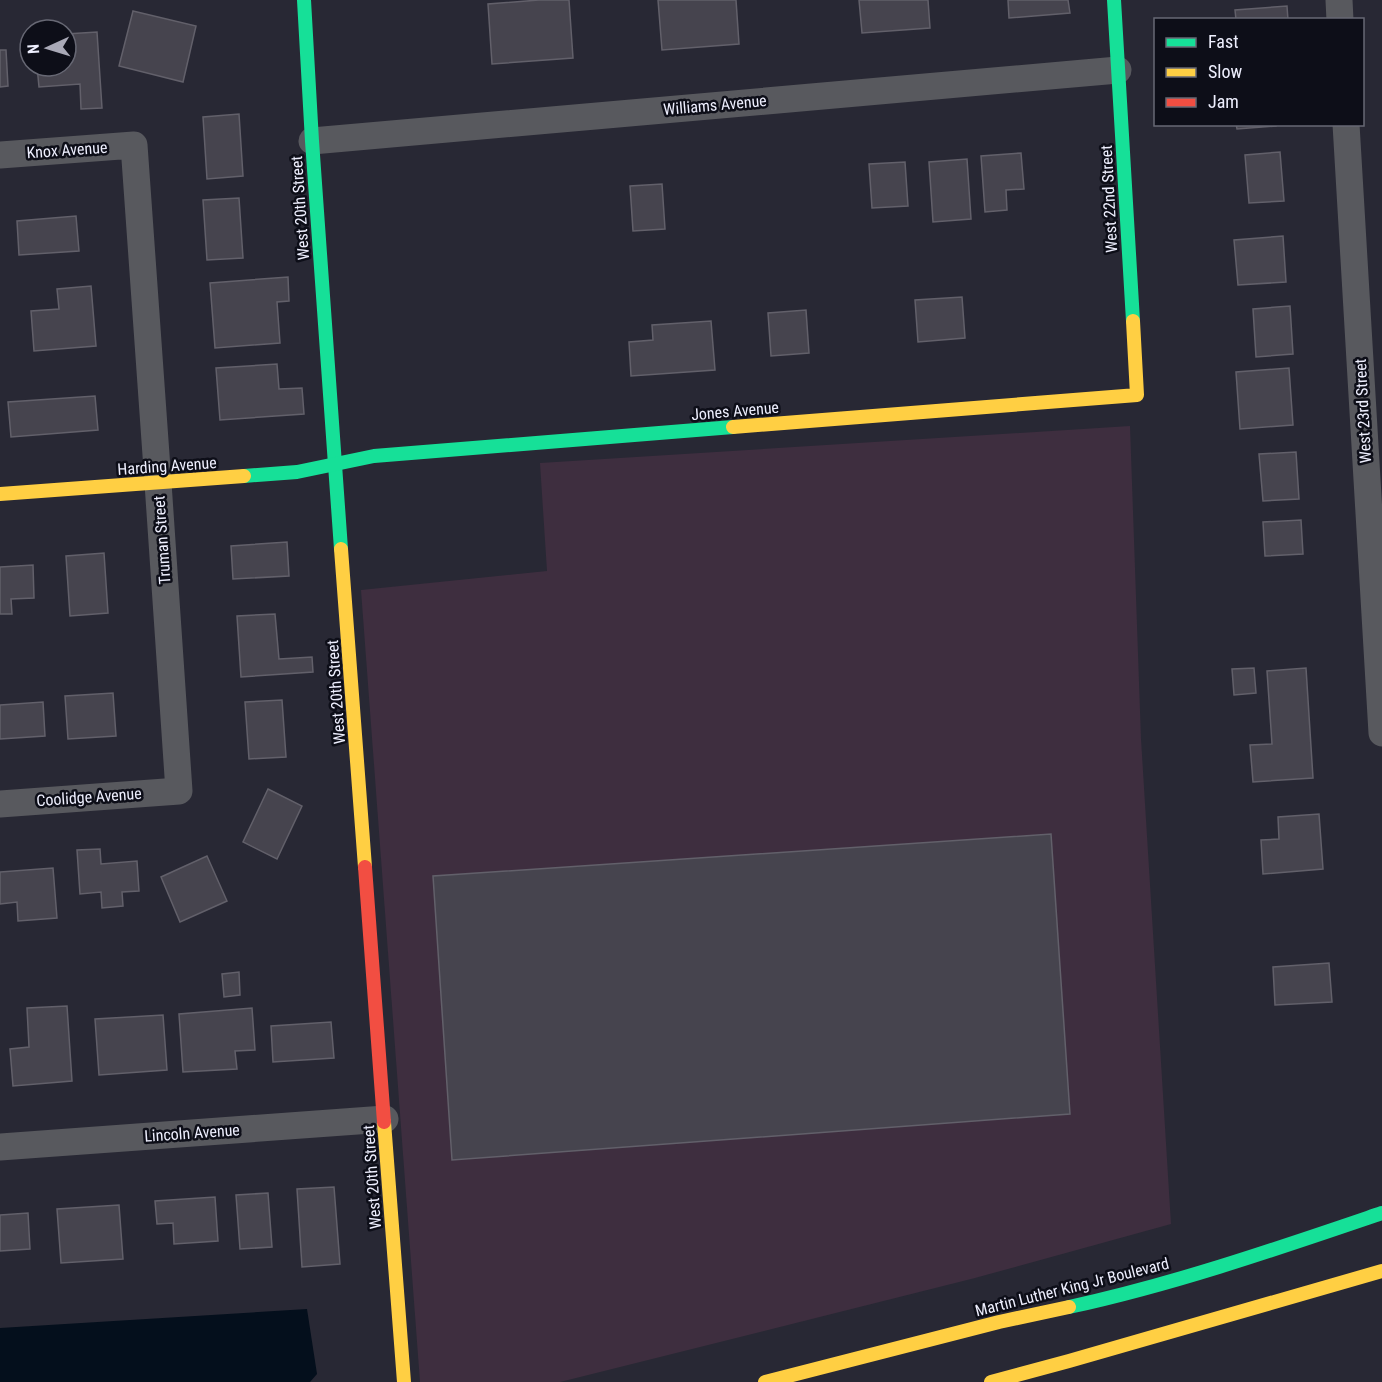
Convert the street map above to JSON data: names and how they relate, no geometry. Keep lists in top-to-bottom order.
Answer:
{
  "streets": {
    "street": [
      "Williams Avenue",
      "Knox Avenue",
      "West 22nd Street",
      "West 20th Street",
      "Jones Avenue",
      "West 23rd Street",
      "Harding Avenue",
      "Truman Street",
      "Coolidge Avenue",
      "Lincoln Avenue",
      "Martin Luther King Jr Boulevard"
    ]
  },
  "crossings": [
    ["Williams Avenue", "West 22nd Street"],
    ["Williams Avenue", "West 20th Street"],
    ["Knox Avenue", "Truman Street"],
    ["West 22nd Street", "Jones Avenue"],
    ["West 20th Street", "Jones Avenue"],
    ["West 20th Street", "Harding Avenue"],
    ["West 20th Street", "Lincoln Avenue"],
    ["Jones Avenue", "Harding Avenue"],
    ["Harding Avenue", "Truman Street"],
    ["Truman Street", "Coolidge Avenue"]
  ],
  "legend": ["Fast", "Slow", "Jam"],
  "north": "left"
}
